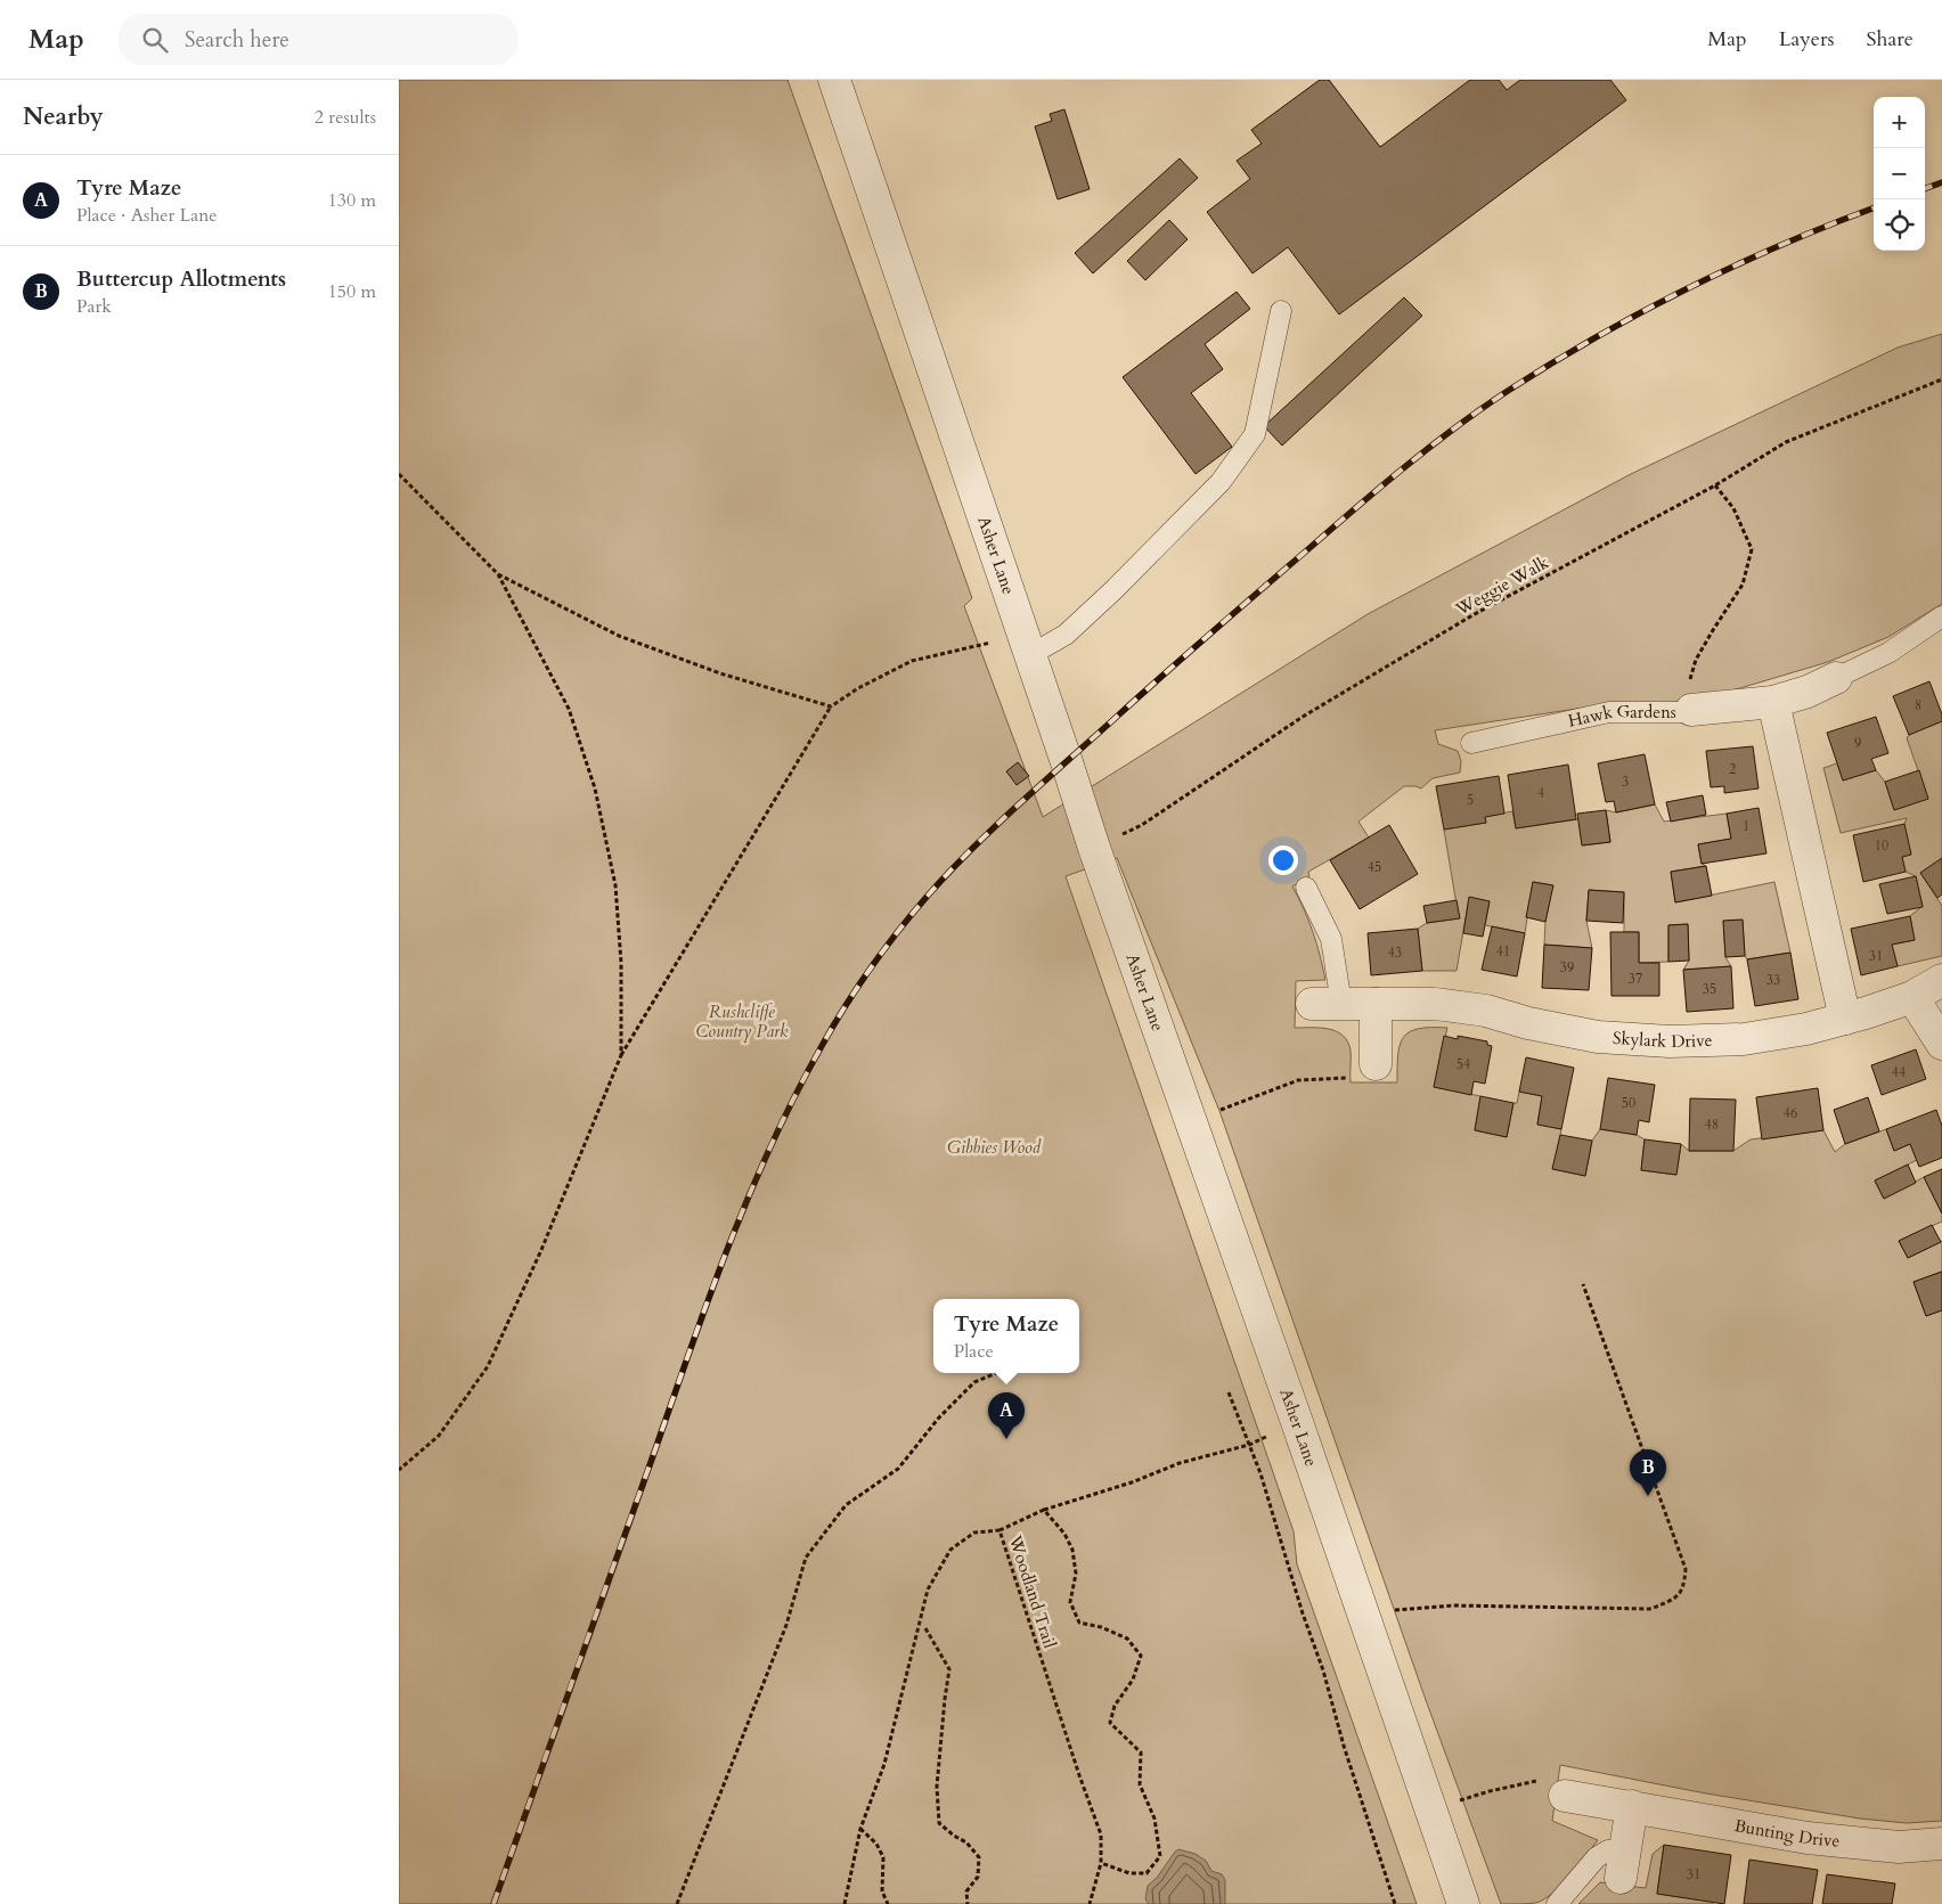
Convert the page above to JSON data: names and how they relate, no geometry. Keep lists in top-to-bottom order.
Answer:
{
  "streets": {
    "street": [
      "Asher Lane",
      "Hawk Gardens",
      "Skylark Drive",
      "Bunting Drive"
    ],
    "path": ["Weggie Walk", "Woodland Trail"]
  },
  "crossings": [
    ["Asher Lane", "Weggie Walk"]
  ],
  "parks": ["Rushcliffe Country Park", "Gibbies Wood"],
  "house_numbers": [
    "8",
    "9",
    "2",
    "3",
    "4",
    "5",
    "1",
    "10",
    "45",
    "41",
    "43",
    "31",
    "39",
    "37",
    "33",
    "35",
    "54",
    "44",
    "50",
    "46",
    "48",
    "31"
  ],
  "page": {
    "header": "Map",
    "search": "Search here",
    "nav": ["Map", "Layers", "Share"],
    "heading": ["Nearby", "2 results"],
    "map_buttons": ["+", "−"],
    "list": [
      {
        "mark": "A",
        "name": "Tyre Maze",
        "note": "Place · Asher Lane",
        "value": "130 m"
      },
      {
        "mark": "B",
        "name": "Buttercup Allotments",
        "note": "Park",
        "value": "150 m"
      }
    ],
    "popup": ["Tyre Maze", "Place"],
    "pins": ["A", "B"]
  }
}
